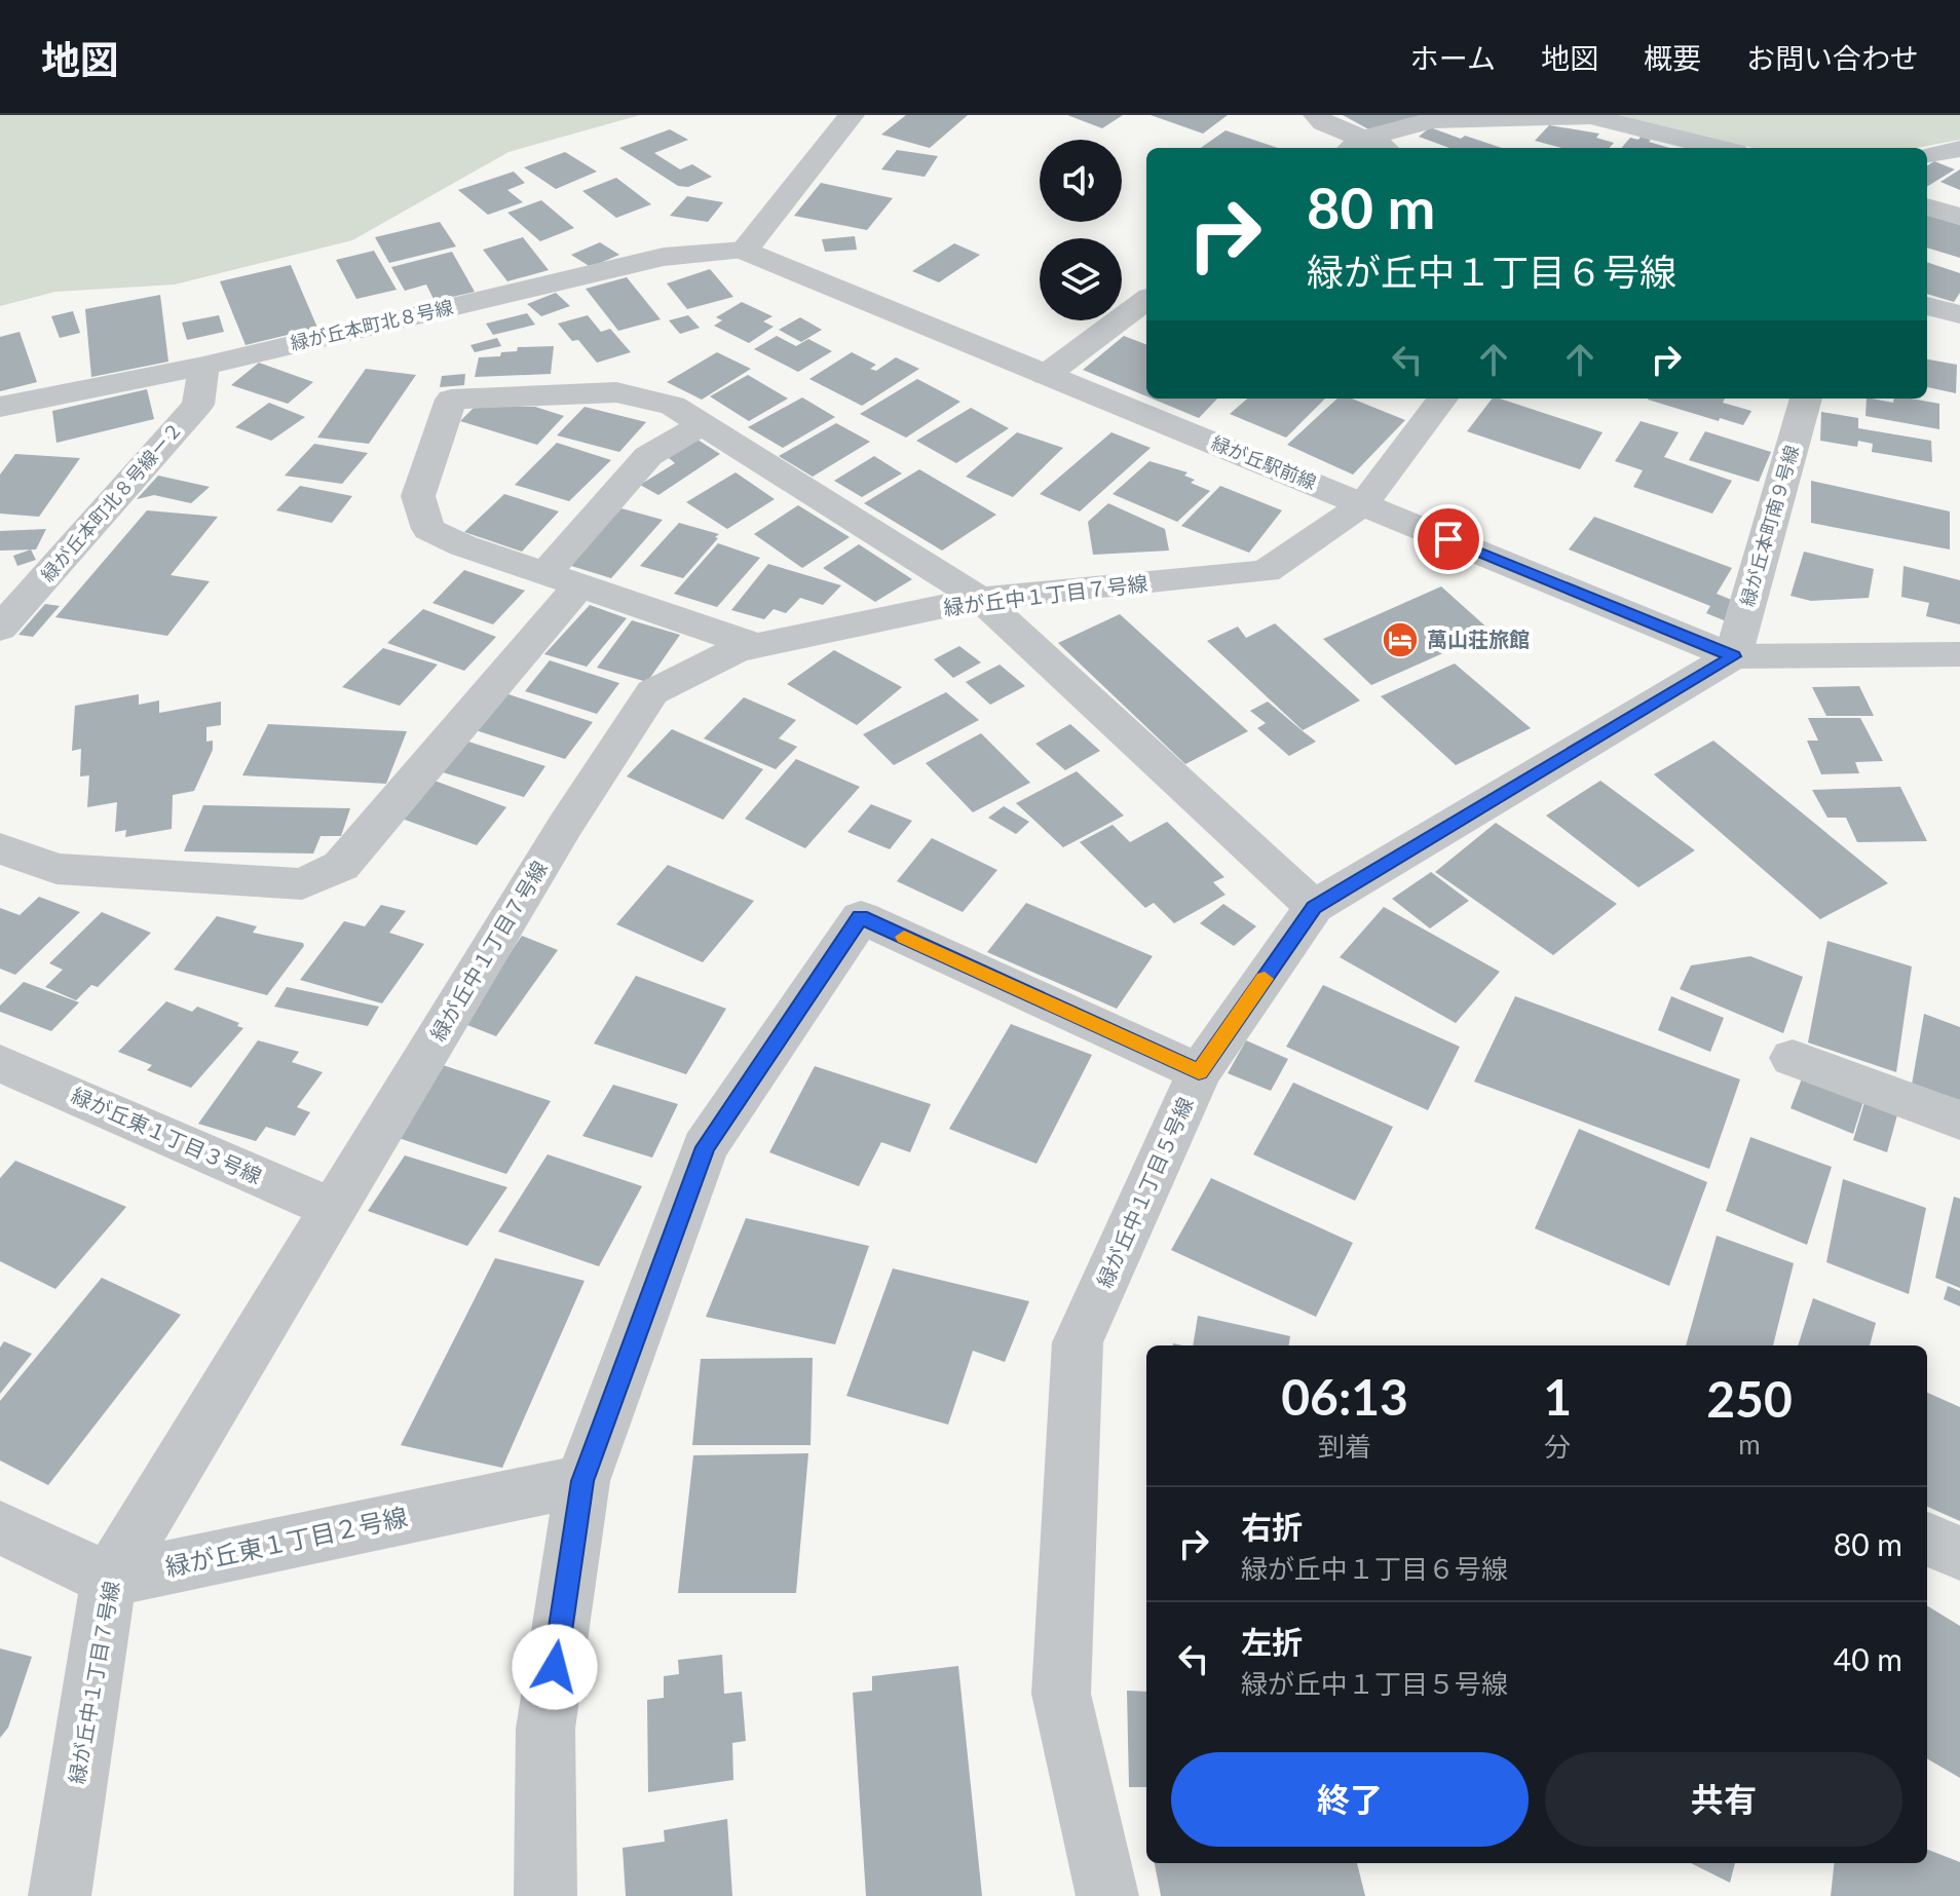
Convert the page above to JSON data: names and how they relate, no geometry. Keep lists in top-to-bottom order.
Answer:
{
  "streets": {
    "street": [
      "緑が丘本町北８号線",
      "緑が丘駅前線",
      "緑が丘本町北８号線ー２",
      "緑が丘本町南９号線",
      "緑が丘中１丁目７号線",
      "緑が丘東１丁目３号線",
      "緑が丘中１丁目５号線",
      "緑が丘東１丁目２号線"
    ]
  },
  "crossings": [
    ["緑が丘本町北８号線", "緑が丘駅前線"],
    ["緑が丘本町北８号線", "緑が丘本町北８号線ー２"],
    ["緑が丘駅前線", "緑が丘本町南９号線"],
    ["緑が丘駅前線", "緑が丘中１丁目７号線"],
    ["緑が丘駅前線", "緑が丘中１丁目５号線"],
    ["緑が丘本町南９号線", "緑が丘中１丁目５号線"],
    ["緑が丘中１丁目７号線", "緑が丘東１丁目３号線"],
    ["緑が丘中１丁目７号線", "緑が丘東１丁目２号線"]
  ],
  "places": {
    "hotel": ["萬山荘旅館"]
  },
  "page": {
    "header": "地図",
    "nav": [
      "ホーム",
      "地図",
      "概要",
      "お問い合わせ"
    ],
    "turn": ["80 m", "緑が丘中１丁目６号線"],
    "eta": [
      "06:13",
      "到着",
      "1",
      "分",
      "250",
      "m"
    ],
    "list": [
      {
        "name": "右折",
        "note": "緑が丘中１丁目６号線",
        "value": "80 m"
      },
      {
        "name": "左折",
        "note": "緑が丘中１丁目５号線",
        "value": "40 m"
      }
    ],
    "buttons": ["終了", "共有"]
  }
}
